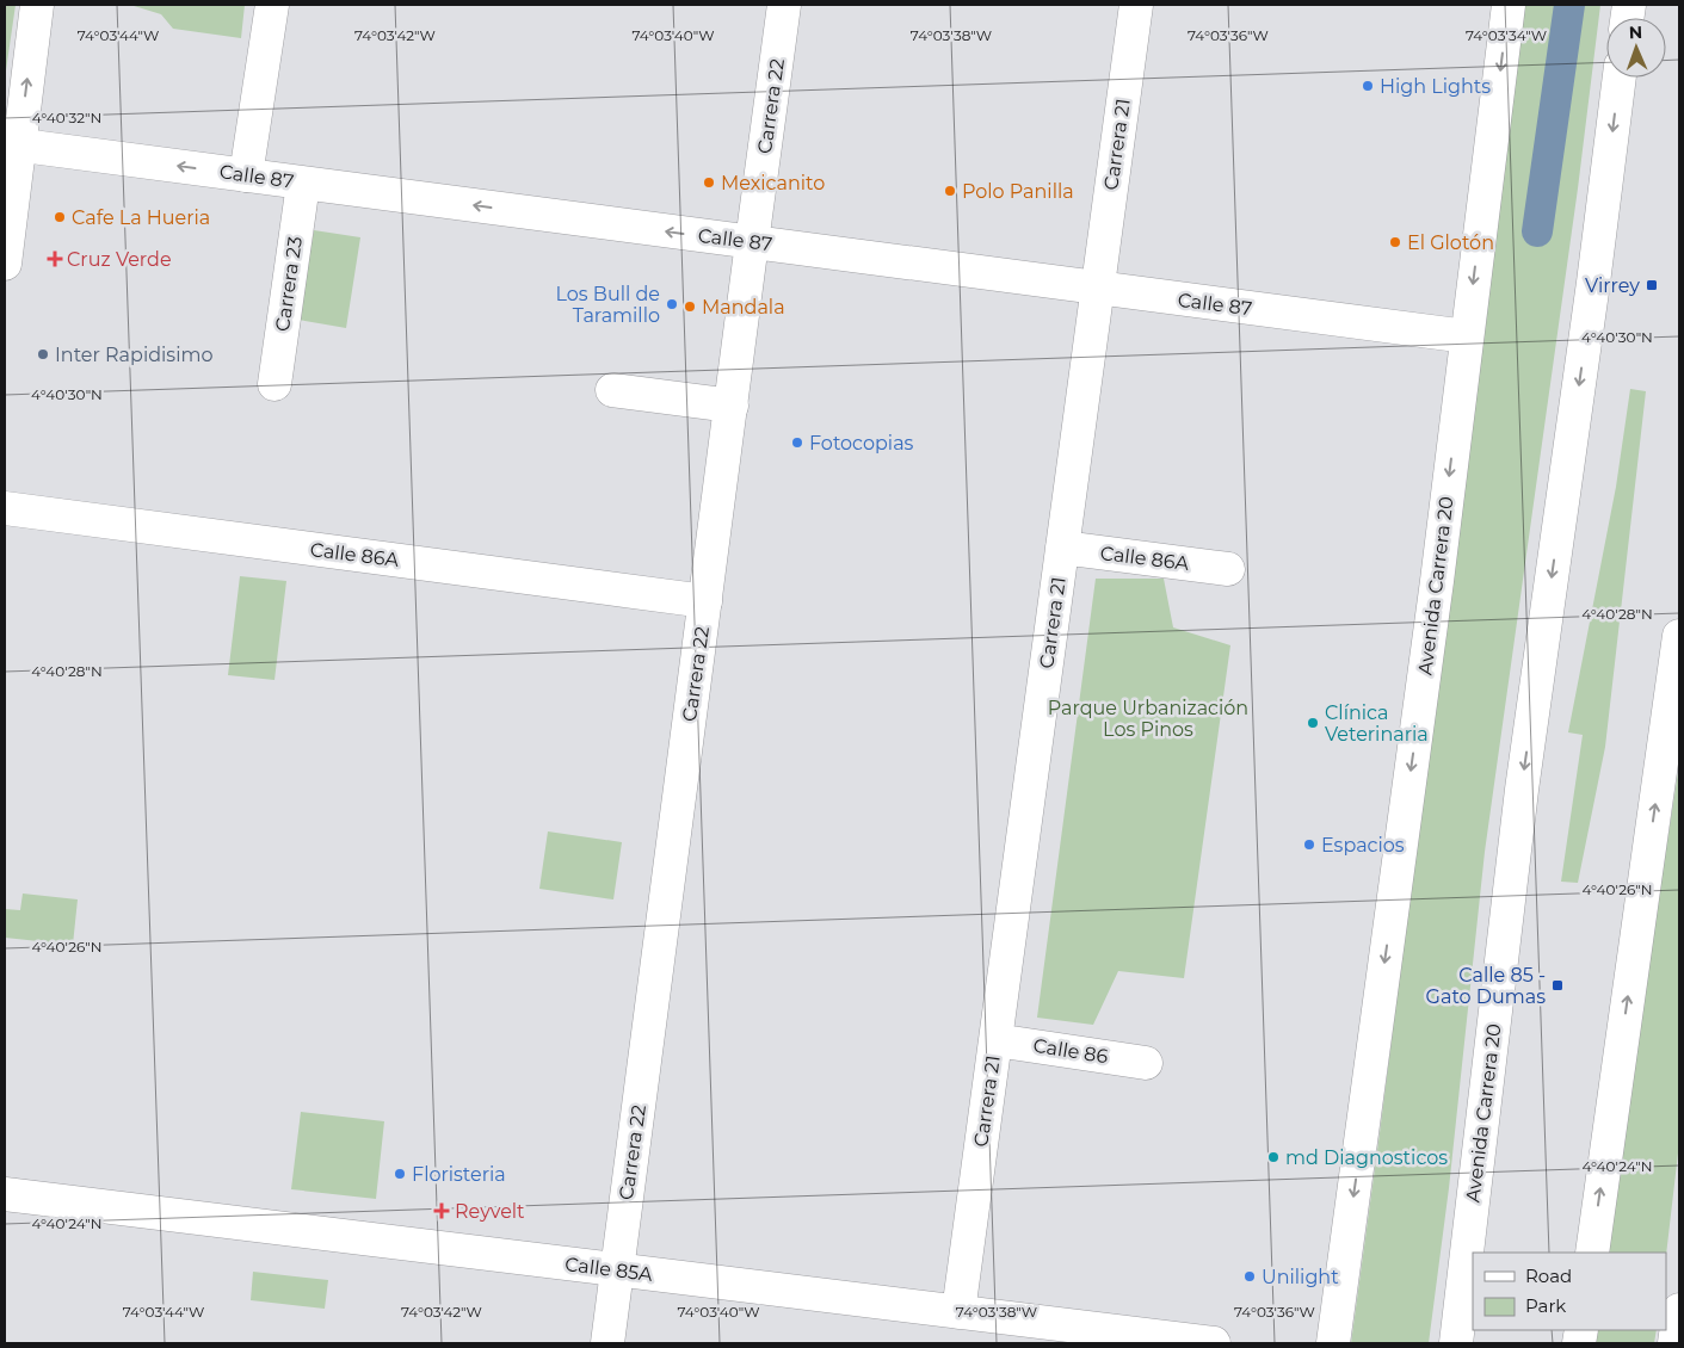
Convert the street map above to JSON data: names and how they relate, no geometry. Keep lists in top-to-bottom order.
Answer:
{
  "streets": {
    "main road": [
      "Carrera 22",
      "Carrera 21",
      "Calle 87",
      "Carrera 23",
      "Calle 86A",
      "Avenida Carrera 20",
      "Calle 86",
      "Calle 85A"
    ]
  },
  "crossings": [
    ["Carrera 22", "Calle 87"],
    ["Carrera 22", "Calle 86A"],
    ["Carrera 22", "Calle 85A"],
    ["Carrera 21", "Calle 87"],
    ["Carrera 21", "Calle 86A"],
    ["Carrera 21", "Calle 86"],
    ["Carrera 21", "Calle 85A"],
    ["Calle 87", "Carrera 23"],
    ["Calle 87", "Avenida Carrera 20"]
  ],
  "one_way": ["Calle 87", "Avenida Carrera 20"],
  "parks": ["Parque Urbanización Los Pinos"],
  "places": {
    "other": [
      "High Lights",
      "Mexicanito",
      "Polo Panilla",
      "Cafe La Hueria",
      "El Glotón",
      "Los Bull de Taramillo",
      "Mandala",
      "Inter Rapidisimo",
      "Fotocopias",
      "Clínica Veterinaria",
      "Espacios",
      "md Diagnosticos",
      "Floristeria",
      "Unilight"
    ],
    "health": ["Cruz Verde", "Reyvelt"],
    "transit": ["Virrey", "Calle 85 - Gato Dumas"]
  },
  "legend": ["Road", "Park"],
  "north": "top",
  "coordinates": [
    "74°03'44\"W",
    "74°03'42\"W",
    "74°03'40\"W",
    "74°03'38\"W",
    "74°03'36\"W",
    "74°03'34\"W",
    "4°40'32\"N",
    "4°40'30\"N",
    "4°40'28\"N",
    "4°40'26\"N",
    "4°40'24\"N"
  ]
}
